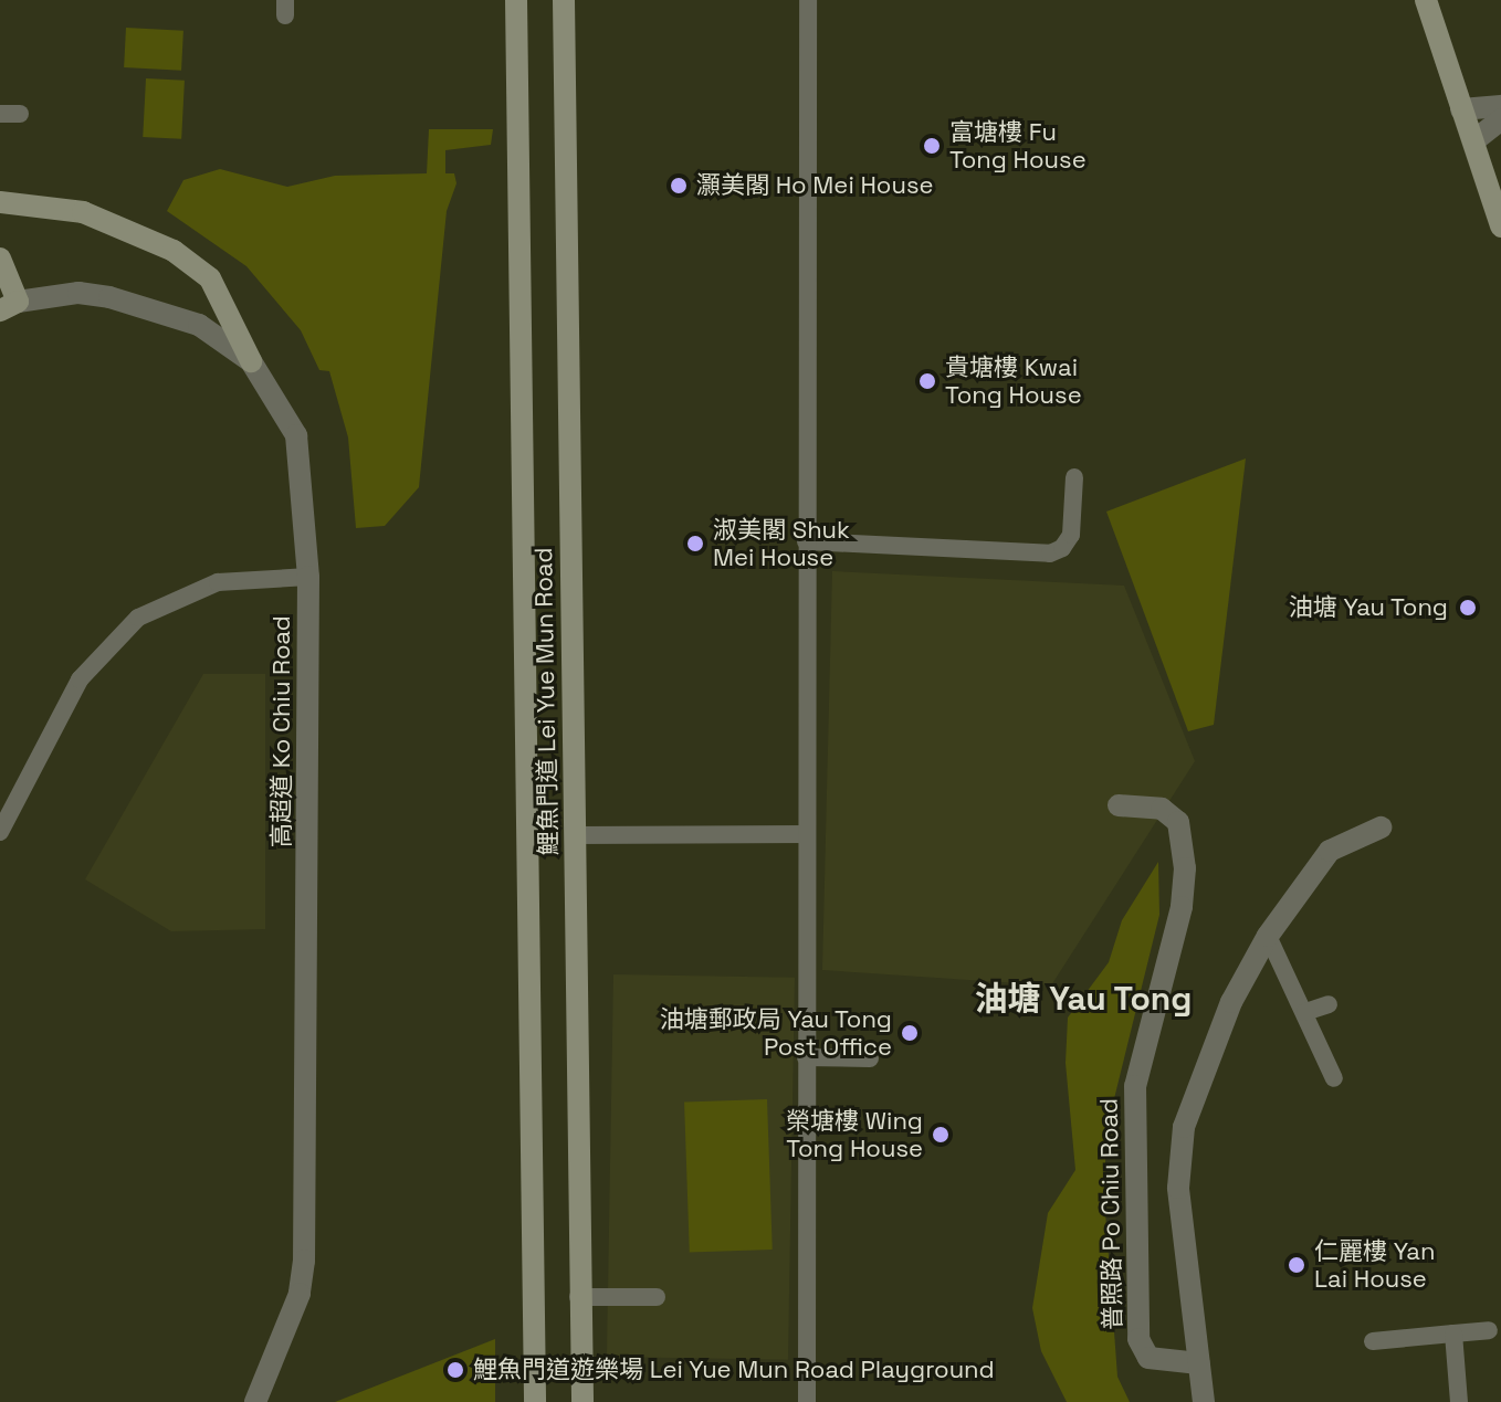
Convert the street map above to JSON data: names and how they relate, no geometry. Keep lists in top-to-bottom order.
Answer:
{
  "streets": {
    "main road": ["鯉魚門道 Lei Yue Mun Road", "高超道 Ko Chiu Road"],
    "street": ["普照路 Po Chiu Road"]
  },
  "districts": ["油塘 Yau Tong"],
  "places": [
    "富塘樓 Fu Tong House",
    "灝美閣 Ho Mei House",
    "貴塘樓 Kwai Tong House",
    "淑美閣 Shuk Mei House",
    "油塘 Yau Tong",
    "油塘郵政局 Yau Tong Post Office",
    "榮塘樓 Wing Tong House",
    "仁麗樓 Yan Lai House",
    "鯉魚門道遊樂場 Lei Yue Mun Road Playground"
  ]
}
